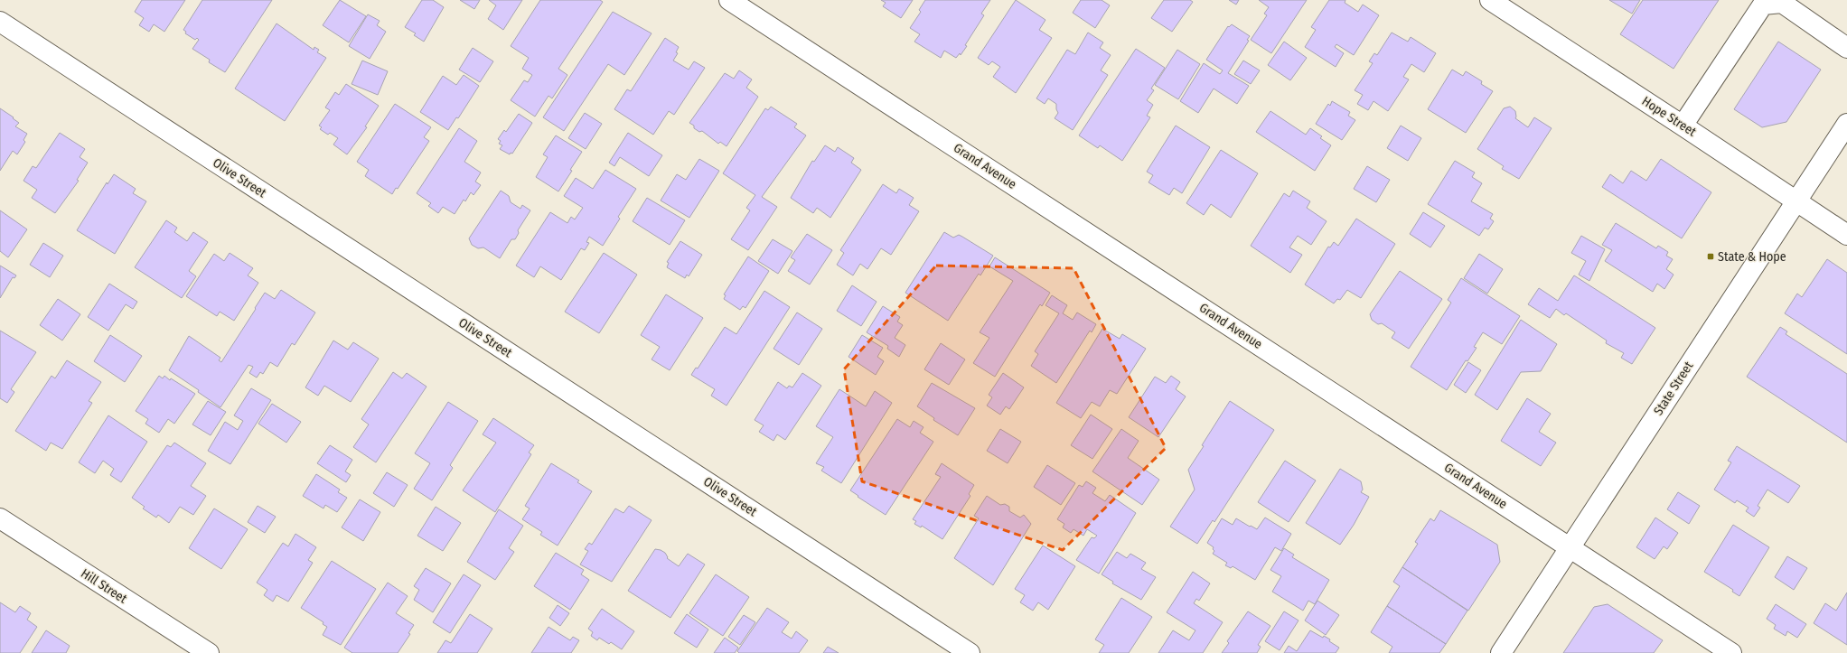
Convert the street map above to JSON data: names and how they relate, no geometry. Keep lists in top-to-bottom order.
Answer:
{
  "streets": {
    "street": [
      "Hope Street",
      "Grand Avenue",
      "Olive Street",
      "State Street",
      "Hill Street"
    ]
  },
  "crossings": [
    ["Hope Street", "State Street"],
    ["Grand Avenue", "State Street"]
  ],
  "places": {
    "transit": ["State & Hope"]
  }
}
